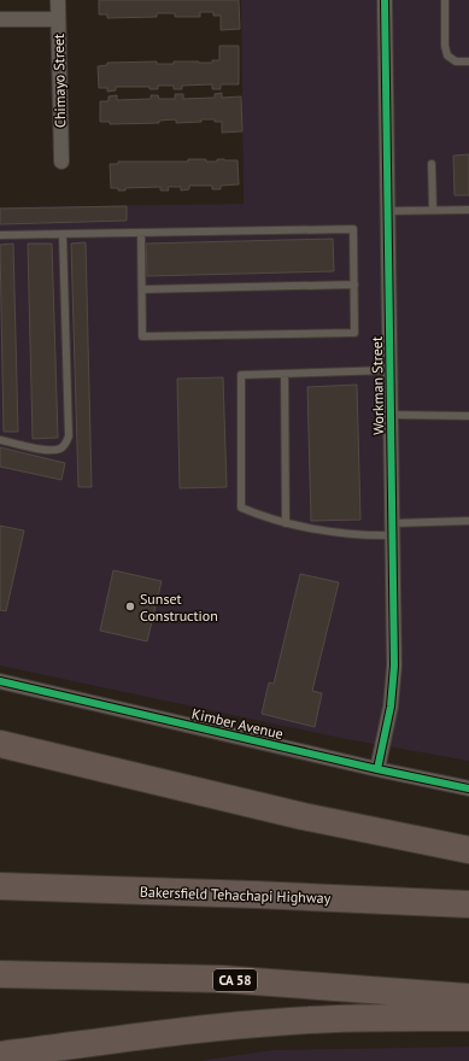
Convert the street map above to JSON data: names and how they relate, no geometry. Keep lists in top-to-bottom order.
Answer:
{
  "streets": {
    "highway": ["Bakersfield Tehachapi Highway", "CA 58"],
    "street": ["Chimayo Street", "Workman Street", "Kimber Avenue"]
  },
  "crossings": [
    ["Workman Street", "Kimber Avenue"]
  ],
  "places": ["Sunset Construction"]
}
